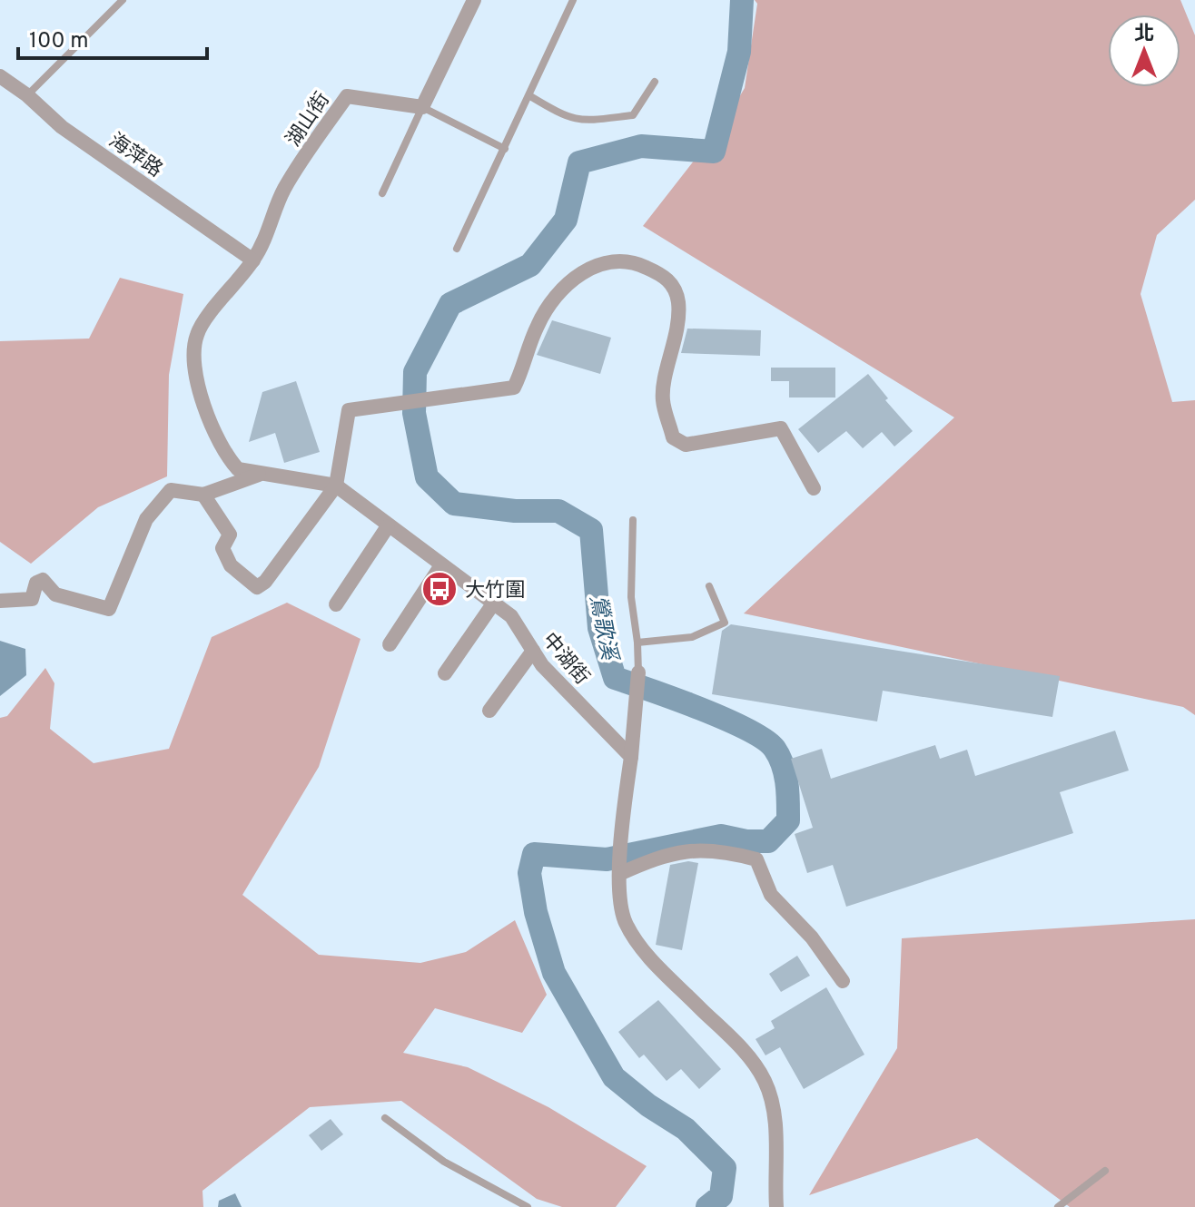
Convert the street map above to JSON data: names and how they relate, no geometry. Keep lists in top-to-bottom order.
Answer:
{
  "streets": {
    "street": ["湖山街", "海萍路", "中湖街"]
  },
  "crossings": [
    ["湖山街", "海萍路"],
    ["湖山街", "中湖街"],
    ["海萍路", "中湖街"]
  ],
  "water": ["鶯歌溪"],
  "places": {
    "bus stop": ["大竹圍"]
  },
  "scale_bar": "100 m",
  "north": "top"
}
